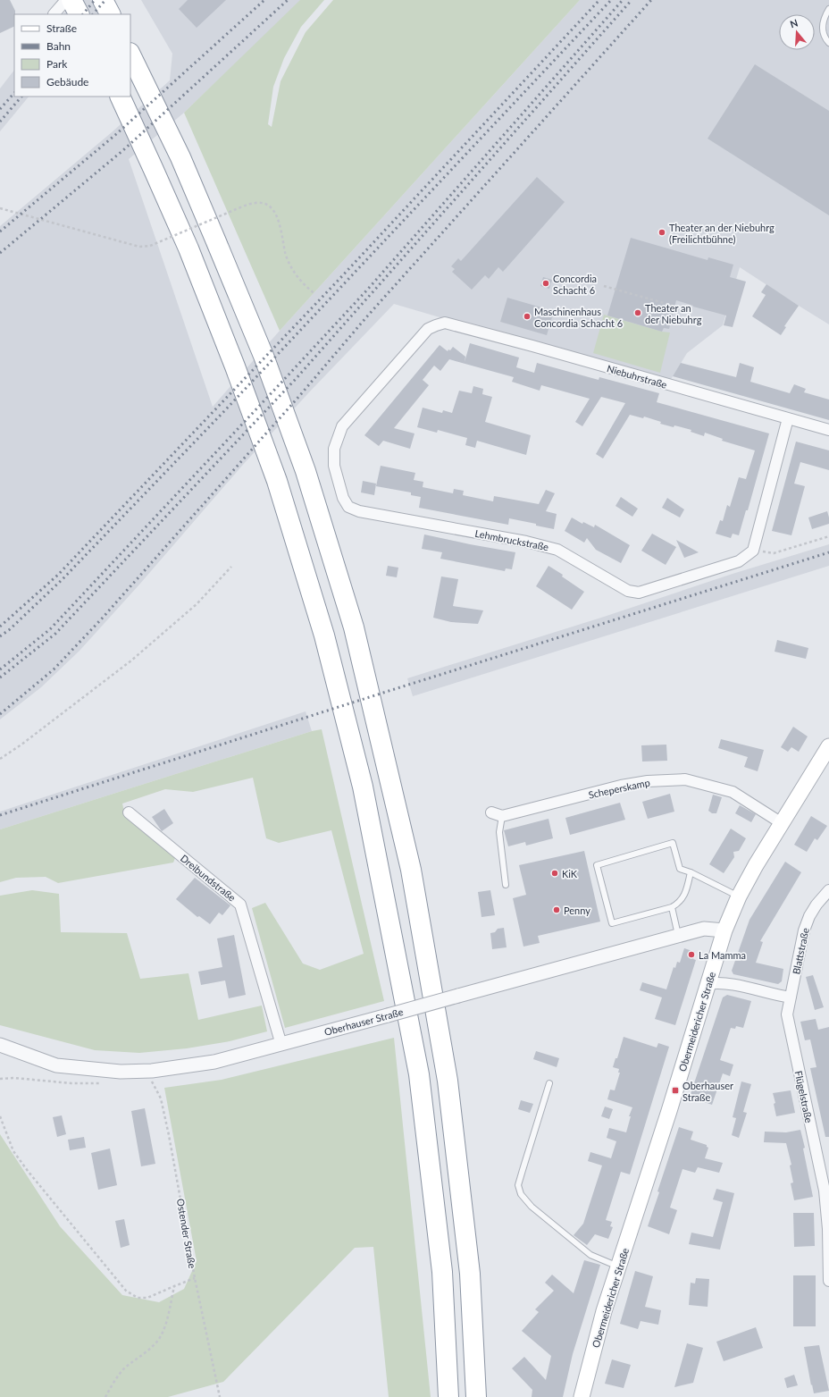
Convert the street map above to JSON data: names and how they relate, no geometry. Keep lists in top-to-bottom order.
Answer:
{
  "streets": {
    "main road": ["Obermeidericher Straße"],
    "street": [
      "Niebuhrstraße",
      "Lehmbruckstraße",
      "Scheperskamp",
      "Dreibundstraße",
      "Blattstraße",
      "Oberhauser Straße",
      "Flügelstraße"
    ],
    "path": ["Ostender Straße"]
  },
  "crossings": [
    ["Niebuhrstraße", "Lehmbruckstraße"],
    ["Scheperskamp", "Obermeidericher Straße"],
    ["Dreibundstraße", "Oberhauser Straße"],
    ["Blattstraße", "Flügelstraße"],
    ["Oberhauser Straße", "Obermeidericher Straße"],
    ["Oberhauser Straße", "Ostender Straße"]
  ],
  "places": {
    "other": [
      "Theater an der Niebuhrg (Freilichtbühne)",
      "Concordia Schacht 6",
      "Theater an der Niebuhrg",
      "Maschinenhaus Concordia Schacht 6",
      "KiK",
      "Penny",
      "La Mamma"
    ],
    "transit": ["Oberhauser Straße"]
  },
  "legend": [
    "Straße",
    "Bahn",
    "Park",
    "Gebäude"
  ],
  "north": "top"
}
